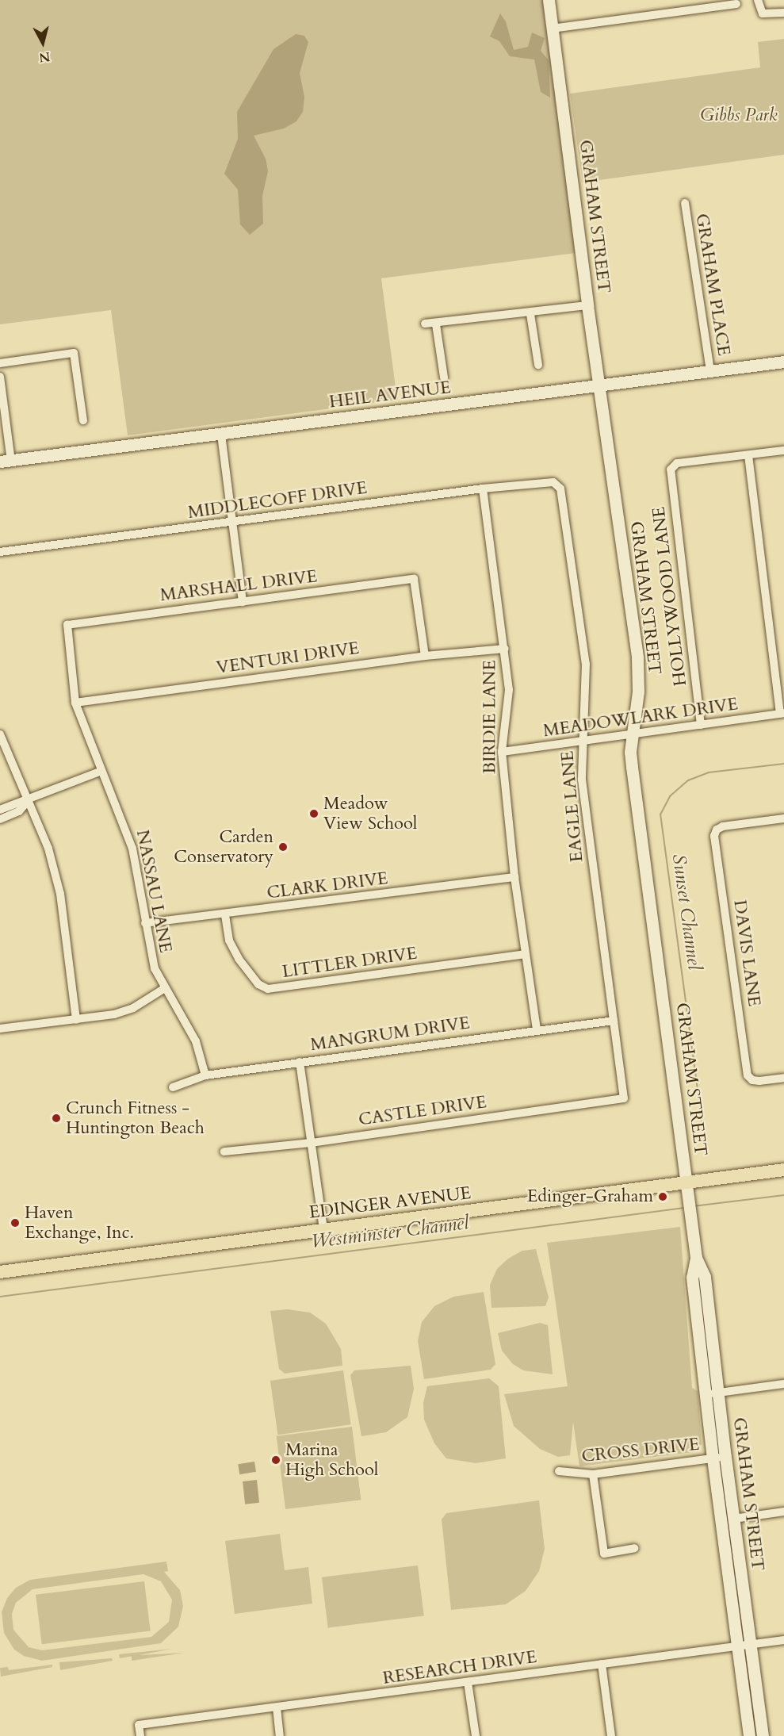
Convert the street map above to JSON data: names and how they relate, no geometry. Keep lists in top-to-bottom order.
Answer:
{
  "streets": {
    "main road": ["EDINGER AVENUE"],
    "street": [
      "GRAHAM STREET",
      "GRAHAM PLACE",
      "HEIL AVENUE",
      "MIDDLECOFF DRIVE",
      "MARSHALL DRIVE",
      "HOLLYWOOD LANE",
      "VENTURI DRIVE",
      "BIRDIE LANE",
      "MEADOWLARK DRIVE",
      "EAGLE LANE",
      "CLARK DRIVE",
      "NASSAU LANE",
      "DAVIS LANE",
      "LITTLER DRIVE",
      "MANGRUM DRIVE",
      "CASTLE DRIVE",
      "CROSS DRIVE",
      "RESEARCH DRIVE"
    ]
  },
  "crossings": [
    ["GRAHAM STREET", "HEIL AVENUE"],
    ["GRAHAM STREET", "MEADOWLARK DRIVE"],
    ["GRAHAM STREET", "EDINGER AVENUE"],
    ["GRAHAM STREET", "CROSS DRIVE"],
    ["GRAHAM STREET", "RESEARCH DRIVE"],
    ["GRAHAM PLACE", "HEIL AVENUE"],
    ["MIDDLECOFF DRIVE", "BIRDIE LANE"],
    ["MIDDLECOFF DRIVE", "EAGLE LANE"],
    ["MARSHALL DRIVE", "VENTURI DRIVE"],
    ["MARSHALL DRIVE", "NASSAU LANE"],
    ["HOLLYWOOD LANE", "MEADOWLARK DRIVE"],
    ["VENTURI DRIVE", "BIRDIE LANE"],
    ["VENTURI DRIVE", "NASSAU LANE"],
    ["BIRDIE LANE", "MEADOWLARK DRIVE"],
    ["BIRDIE LANE", "CLARK DRIVE"],
    ["BIRDIE LANE", "LITTLER DRIVE"],
    ["BIRDIE LANE", "MANGRUM DRIVE"],
    ["MEADOWLARK DRIVE", "EAGLE LANE"],
    ["EAGLE LANE", "MANGRUM DRIVE"],
    ["EAGLE LANE", "CASTLE DRIVE"],
    ["CLARK DRIVE", "NASSAU LANE"],
    ["CLARK DRIVE", "LITTLER DRIVE"],
    ["NASSAU LANE", "MANGRUM DRIVE"]
  ],
  "water": ["Sunset Channel", "Westminster Channel"],
  "parks": ["Gibbs Park"],
  "places": [
    "Meadow View School",
    "Carden Conservatory",
    "Crunch Fitness - Huntington Beach",
    "Edinger-Graham",
    "Haven Exchange, Inc.",
    "Marina High School"
  ],
  "north": "bottom"
}
